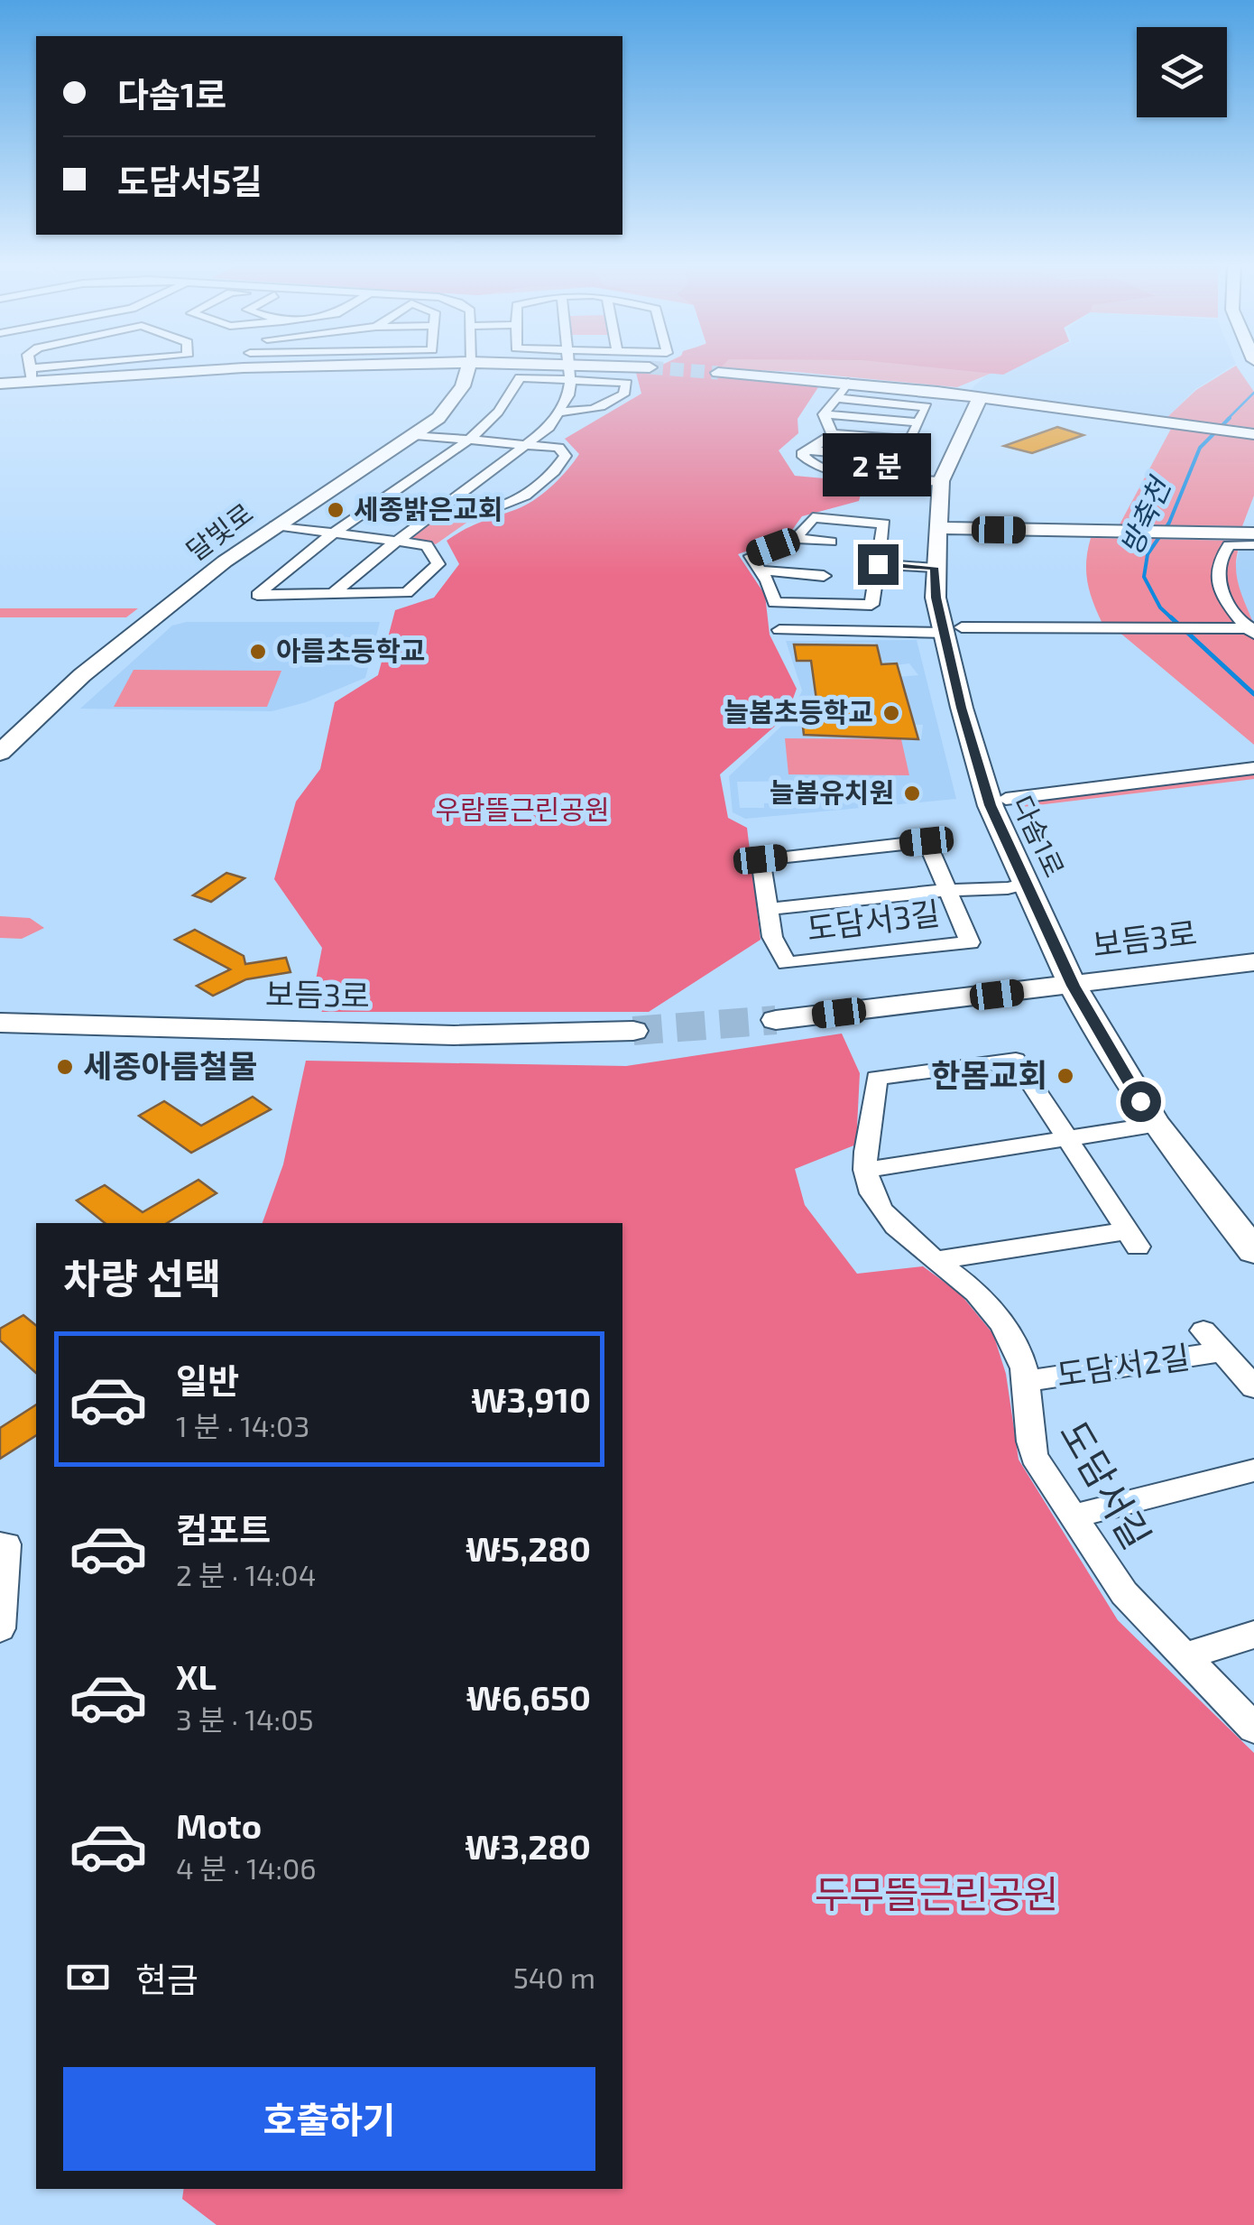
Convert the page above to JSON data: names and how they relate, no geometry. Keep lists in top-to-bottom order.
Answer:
{
  "streets": {
    "street": [
      "달빛로",
      "다솜1로",
      "도담서3길",
      "보듬3로",
      "도담서2길",
      "도담서길"
    ]
  },
  "crossings": [
    ["다솜1로", "도담서3길"],
    ["다솜1로", "보듬3로"],
    ["도담서2길", "도담서길"]
  ],
  "water": ["방축천"],
  "parks": ["우람뜰근린공원", "두무뜰근린공원"],
  "places": [
    "세종밝은교회",
    "아름초등학교",
    "늘봄초등학교",
    "늘봄유치원",
    "세종아름철물",
    "한몸교회"
  ],
  "page": {
    "banner": ["다솜1로", "도담서5길"],
    "bubble": "2 분",
    "heading": "차량 선택",
    "list": [
      {
        "name": "일반",
        "note": "1 분 · 14:03",
        "value": "₩3,910"
      },
      {
        "name": "컴포트",
        "note": "2 분 · 14:04",
        "value": "₩5,280"
      },
      {
        "name": "XL",
        "note": "3 분 · 14:05",
        "value": "₩6,650"
      },
      {
        "name": "Moto",
        "note": "4 분 · 14:06",
        "value": "₩3,280"
      }
    ],
    "pay": ["현금", "540 m"],
    "buttons": "호출하기"
  }
}
